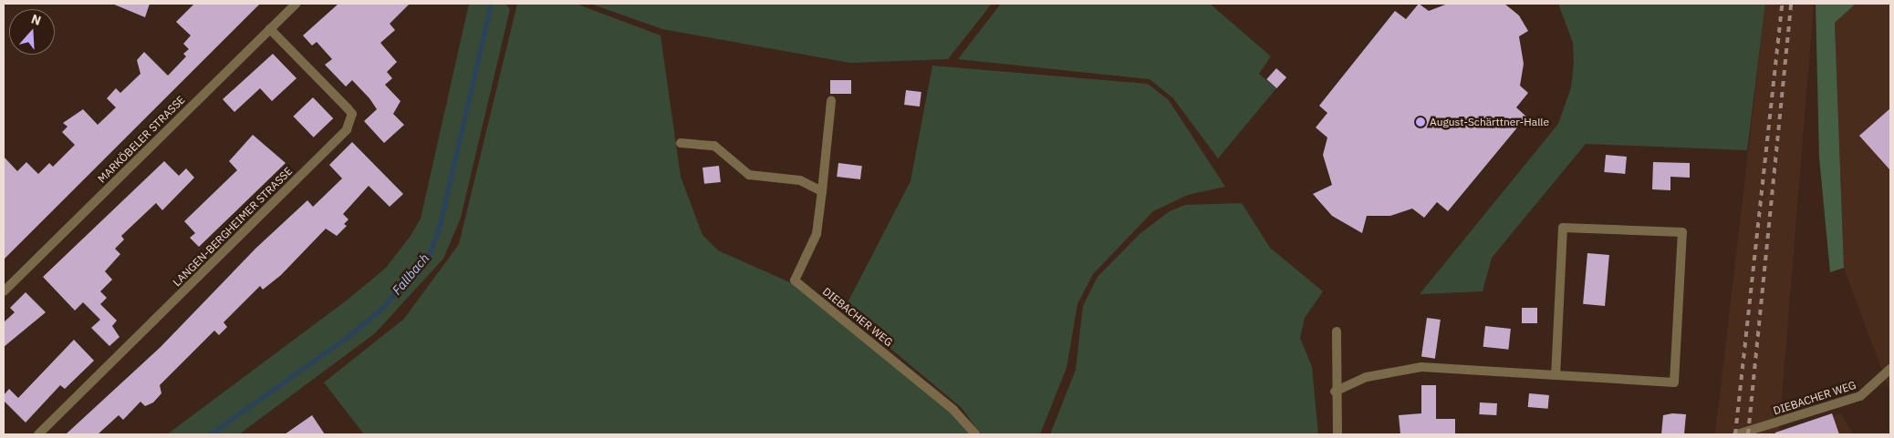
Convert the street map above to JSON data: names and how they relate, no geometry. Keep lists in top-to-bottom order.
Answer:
{
  "streets": {
    "street": ["MARKÖBELER STRASSE", "LANGEN-BERGHEIMER STRASSE", "DIEBACHER WEG"]
  },
  "crossings": [
    ["MARKÖBELER STRASSE", "LANGEN-BERGHEIMER STRASSE"]
  ],
  "water": ["Fallbach"],
  "places": ["August-Schärttner-Halle"],
  "north": "top"
}
